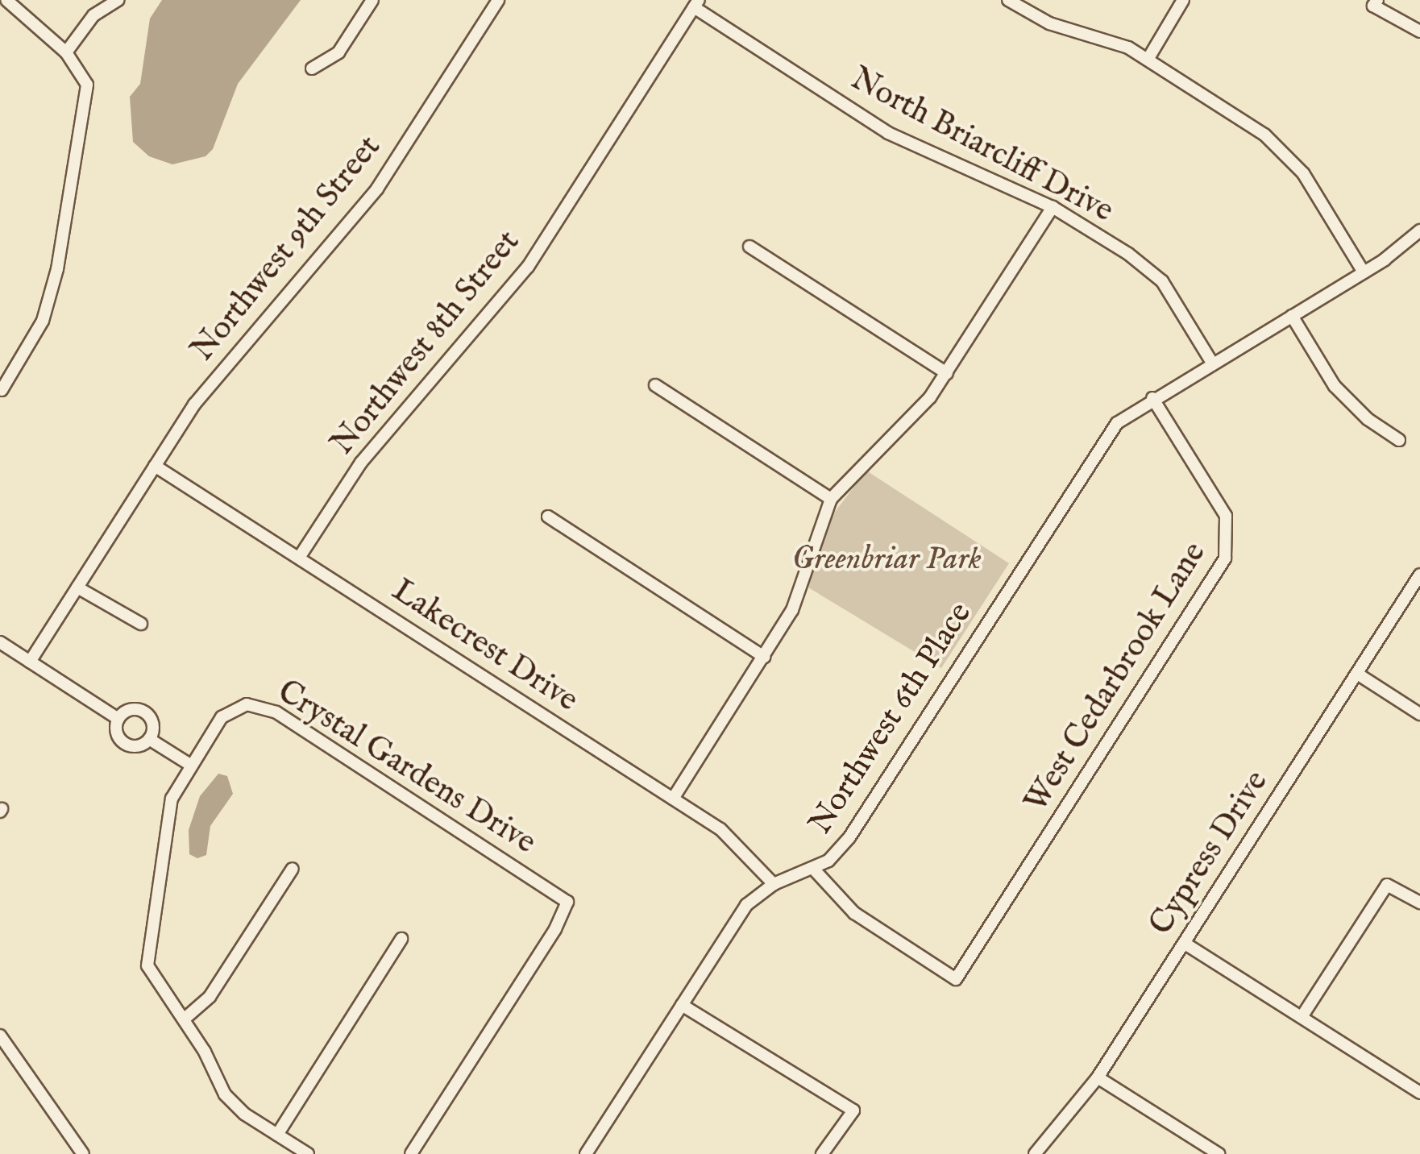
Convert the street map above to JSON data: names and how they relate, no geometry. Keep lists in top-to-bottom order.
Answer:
{
  "streets": {
    "street": [
      "North Briarcliff Drive",
      "Northwest 9th Street",
      "Northwest 8th Street",
      "Lakecrest Drive",
      "West Cedarbrook Lane",
      "Northwest 6th Place",
      "Crystal Gardens Drive",
      "Cypress Drive"
    ]
  },
  "crossings": [
    ["North Briarcliff Drive", "Northwest 8th Street"],
    ["North Briarcliff Drive", "Northwest 6th Place"],
    ["Northwest 9th Street", "Lakecrest Drive"],
    ["Northwest 8th Street", "Lakecrest Drive"],
    ["Lakecrest Drive", "Northwest 6th Place"],
    ["West Cedarbrook Lane", "Northwest 6th Place"]
  ],
  "parks": ["Greenbriar Park"]
}
